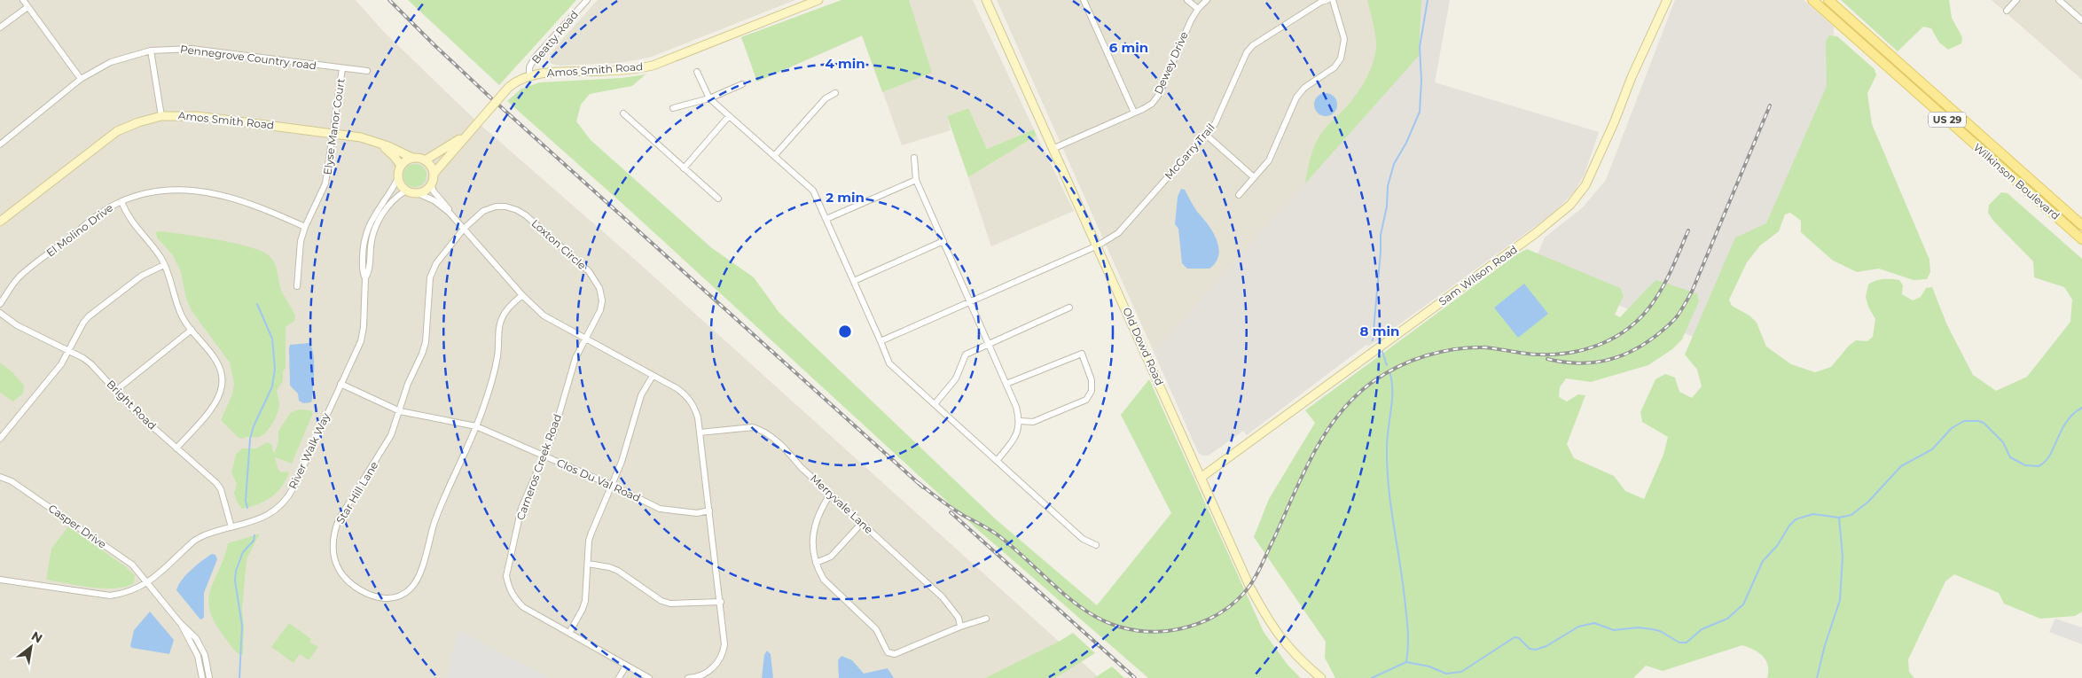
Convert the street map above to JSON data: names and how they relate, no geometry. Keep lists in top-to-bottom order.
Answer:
{
  "streets": {
    "main road": ["US 29", "Wilkinson Boulevard"],
    "street": [
      "Beatty Road",
      "Pennegrove Country road",
      "Dewey Drive",
      "Amos Smith Road",
      "Elyse Manor Court",
      "McGarry Trail",
      "El Molino Drive",
      "Loxton Circle",
      "Sam Wilson Road",
      "Old Dowd Road",
      "Bright Road",
      "River Walk Way",
      "Carneros Creek Road",
      "Clos Du Val Road",
      "Star Hill Lane",
      "Merryvale Lane",
      "Casper Drive"
    ]
  },
  "crossings": [
    ["Beatty Road", "Amos Smith Road"],
    ["Pennegrove Country road", "Elyse Manor Court"],
    ["Dewey Drive", "Old Dowd Road"],
    ["Amos Smith Road", "Elyse Manor Court"],
    ["Amos Smith Road", "River Walk Way"],
    ["Elyse Manor Court", "El Molino Drive"],
    ["McGarry Trail", "Old Dowd Road"],
    ["Loxton Circle", "Carneros Creek Road"],
    ["Loxton Circle", "Star Hill Lane"],
    ["Sam Wilson Road", "Old Dowd Road"],
    ["Bright Road", "River Walk Way"],
    ["River Walk Way", "Clos Du Val Road"],
    ["River Walk Way", "Casper Drive"],
    ["Carneros Creek Road", "Clos Du Val Road"],
    ["Clos Du Val Road", "Star Hill Lane"]
  ],
  "north": "top right",
  "rings": [
    "6 min",
    "4 min",
    "2 min",
    "8 min"
  ]
}
